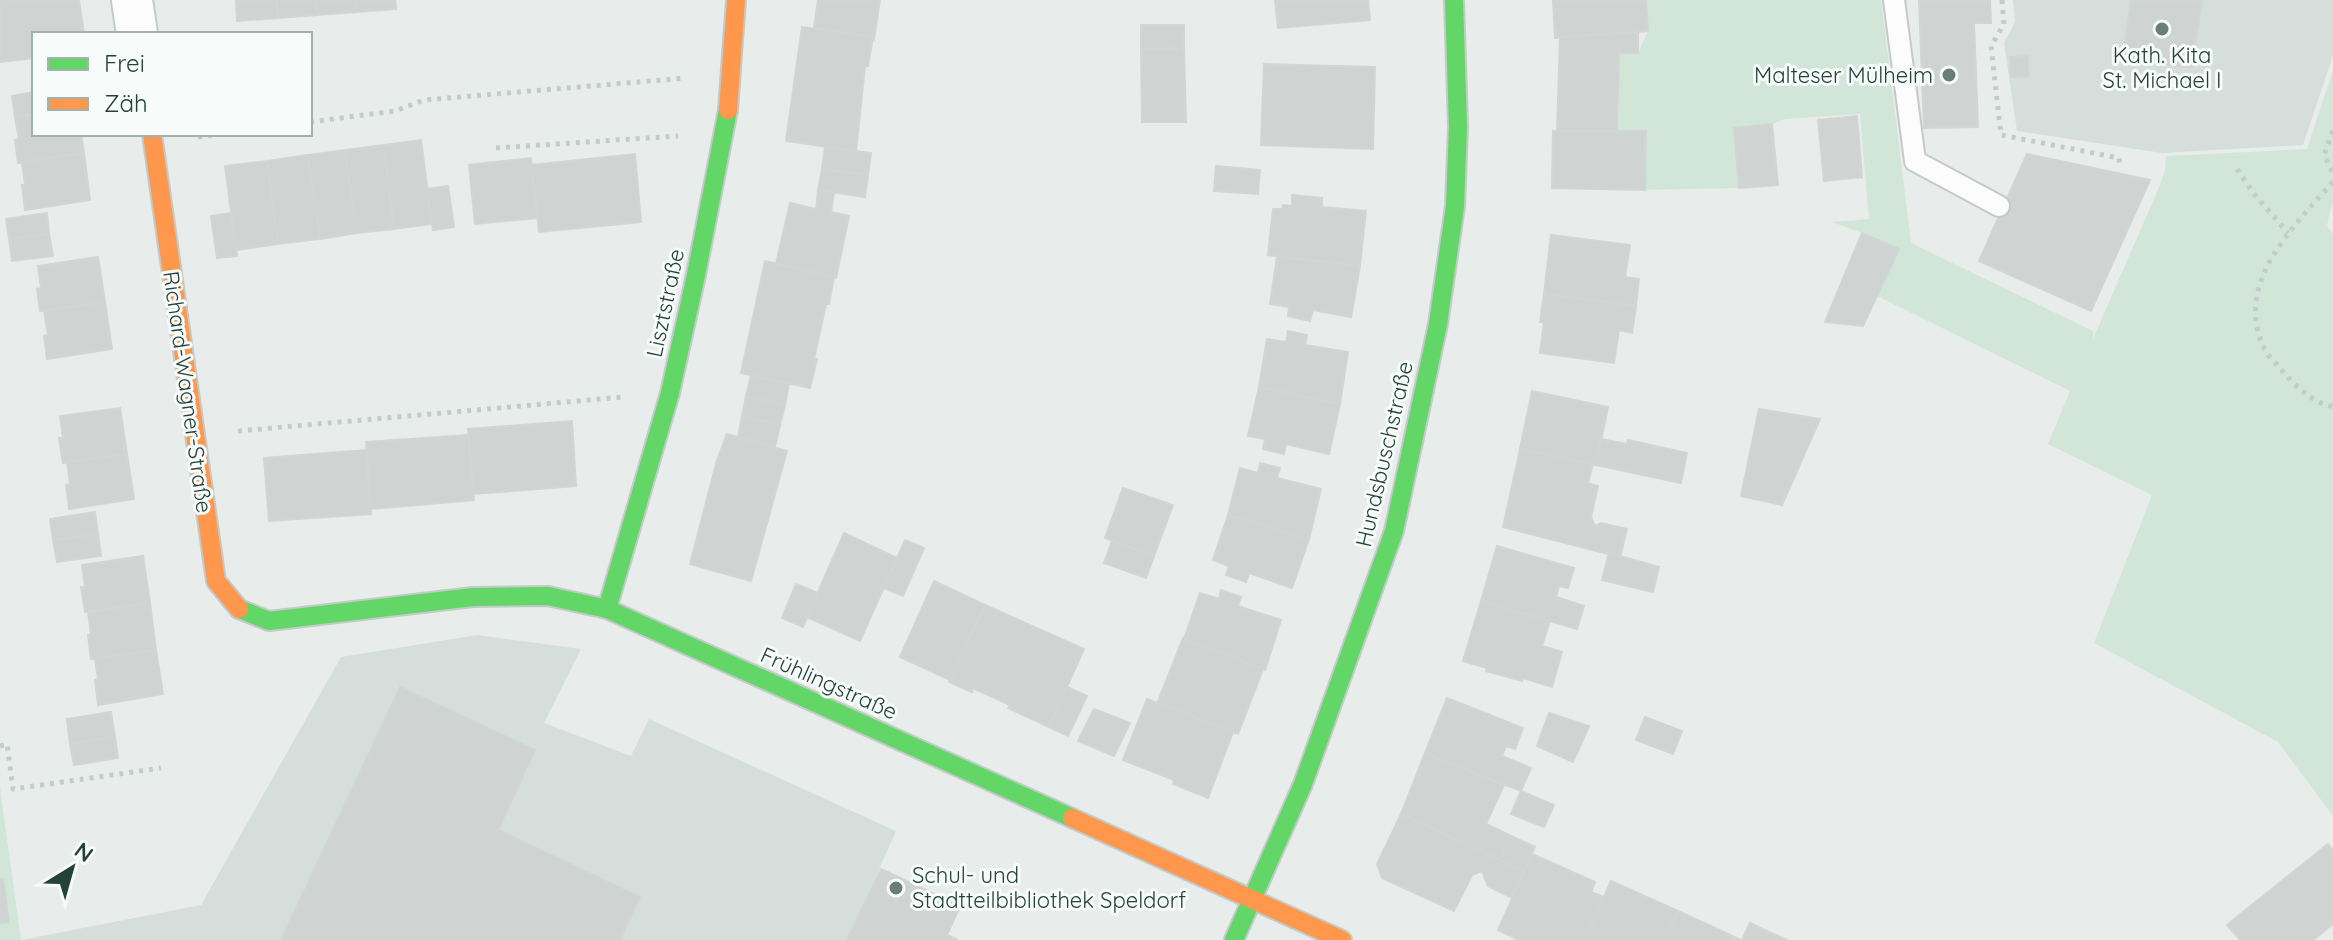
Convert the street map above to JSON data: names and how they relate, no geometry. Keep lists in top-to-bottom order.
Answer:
{
  "streets": {
    "street": [
      "Lisztstraße",
      "Richard-Wagner-Straße",
      "Hundsbuschstraße",
      "Frühlingstraße"
    ]
  },
  "crossings": [
    ["Lisztstraße", "Frühlingstraße"],
    ["Richard-Wagner-Straße", "Frühlingstraße"],
    ["Hundsbuschstraße", "Frühlingstraße"]
  ],
  "places": ["Kath. Kita St. Michael I", "Malteser Mülheim", "Schul- und Stadtteilbibliothek Speldorf"],
  "legend": ["Frei", "Zäh"],
  "north": "top right"
}
